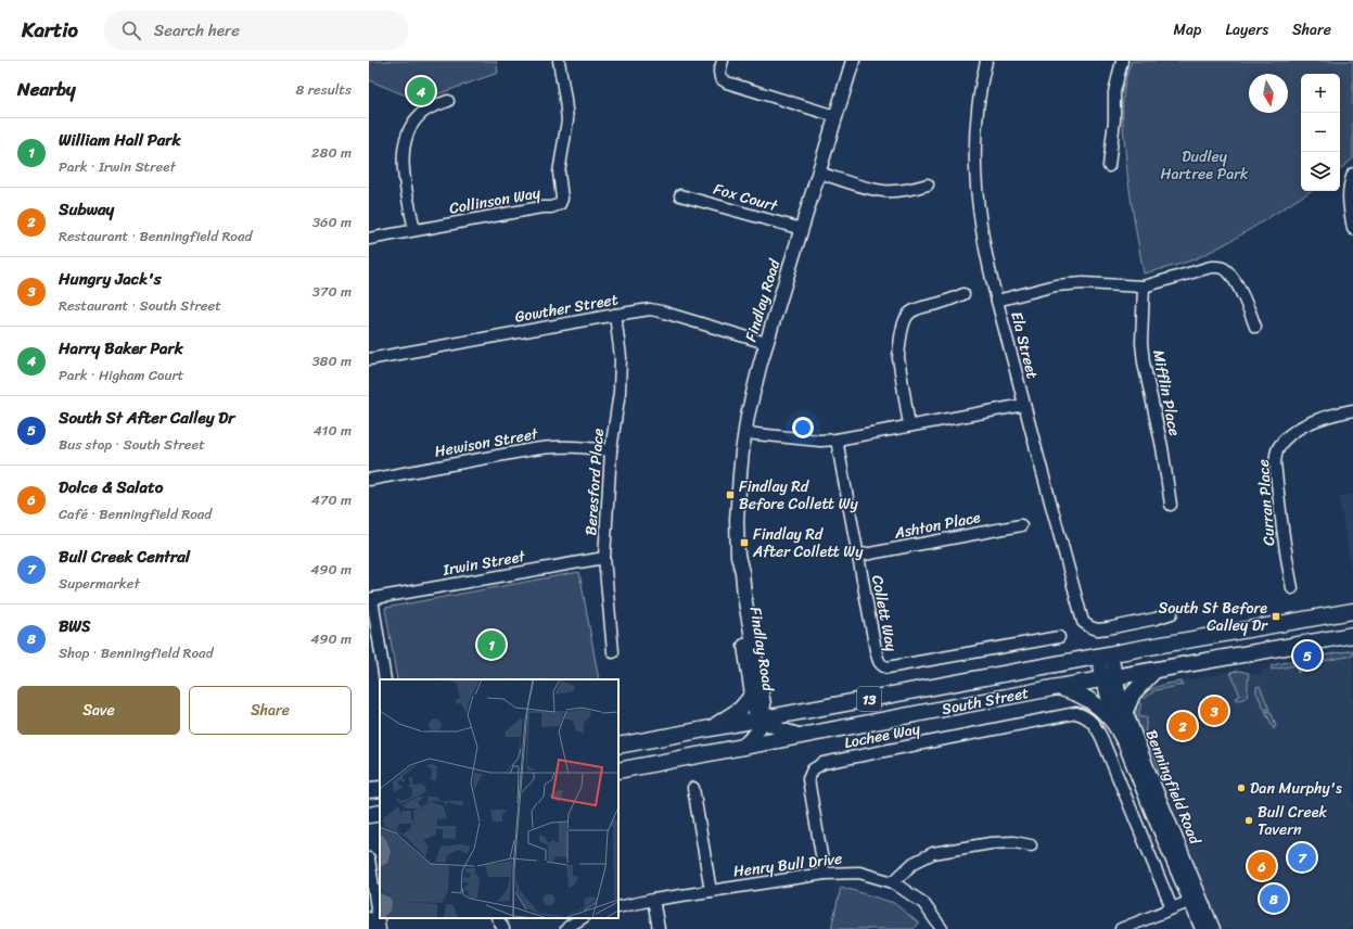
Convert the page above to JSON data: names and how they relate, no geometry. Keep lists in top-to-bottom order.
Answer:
{
  "streets": {
    "highway": ["13", "South Street"],
    "main road": ["Findlay Road", "Benningfield Road"],
    "street": [
      "Fox Court",
      "Collinson Way",
      "Gowther Street",
      "Ela Street",
      "Mifflin Place",
      "Hewison Street",
      "Beresford Place",
      "Curran Place",
      "Ashton Place",
      "Irwin Street",
      "Collett Way",
      "Lochee Way",
      "Henry Bull Drive"
    ]
  },
  "crossings": [
    ["Fox Court", "Findlay Road"],
    ["Findlay Road", "Gowther Street"],
    ["Findlay Road", "South Street"],
    ["Gowther Street", "Beresford Place"],
    ["Hewison Street", "Beresford Place"],
    ["Beresford Place", "Irwin Street"],
    ["Ashton Place", "Collett Way"],
    ["South Street", "Benningfield Road"],
    ["Lochee Way", "Henry Bull Drive"]
  ],
  "parks": ["Dudley Hartree Park"],
  "places": {
    "transit": ["Findlay Rd Before Collett Wy", "Findlay Rd After Collett Wy", "South St Before Calley Dr"],
    "other": ["Dan Murphy's", "Bull Creek Tavern"]
  },
  "north": "bottom",
  "page": {
    "header": "Kartio",
    "search": "Search here",
    "nav": ["Map", "Layers", "Share"],
    "heading": ["Nearby", "8 results"],
    "map_buttons": ["+", "−"],
    "pins": [
      "4",
      "1",
      "5",
      "3",
      "2",
      "7",
      "6",
      "8"
    ],
    "list": [
      {
        "mark": "1",
        "name": "William Hall Park",
        "note": "Park · Irwin Street",
        "value": "280 m"
      },
      {
        "mark": "2",
        "name": "Subway",
        "note": "Restaurant · Benningfield Road",
        "value": "360 m"
      },
      {
        "mark": "3",
        "name": "Hungry Jack's",
        "note": "Restaurant · South Street",
        "value": "370 m"
      },
      {
        "mark": "4",
        "name": "Harry Baker Park",
        "note": "Park · Higham Court",
        "value": "380 m"
      },
      {
        "mark": "5",
        "name": "South St After Calley Dr",
        "note": "Bus stop · South Street",
        "value": "410 m"
      },
      {
        "mark": "6",
        "name": "Dolce & Salato",
        "note": "Café · Benningfield Road",
        "value": "470 m"
      },
      {
        "mark": "7",
        "name": "Bull Creek Central",
        "note": "Supermarket",
        "value": "490 m"
      },
      {
        "mark": "8",
        "name": "BWS",
        "note": "Shop · Benningfield Road",
        "value": "490 m"
      }
    ],
    "buttons": ["Save", "Share"]
  }
}
